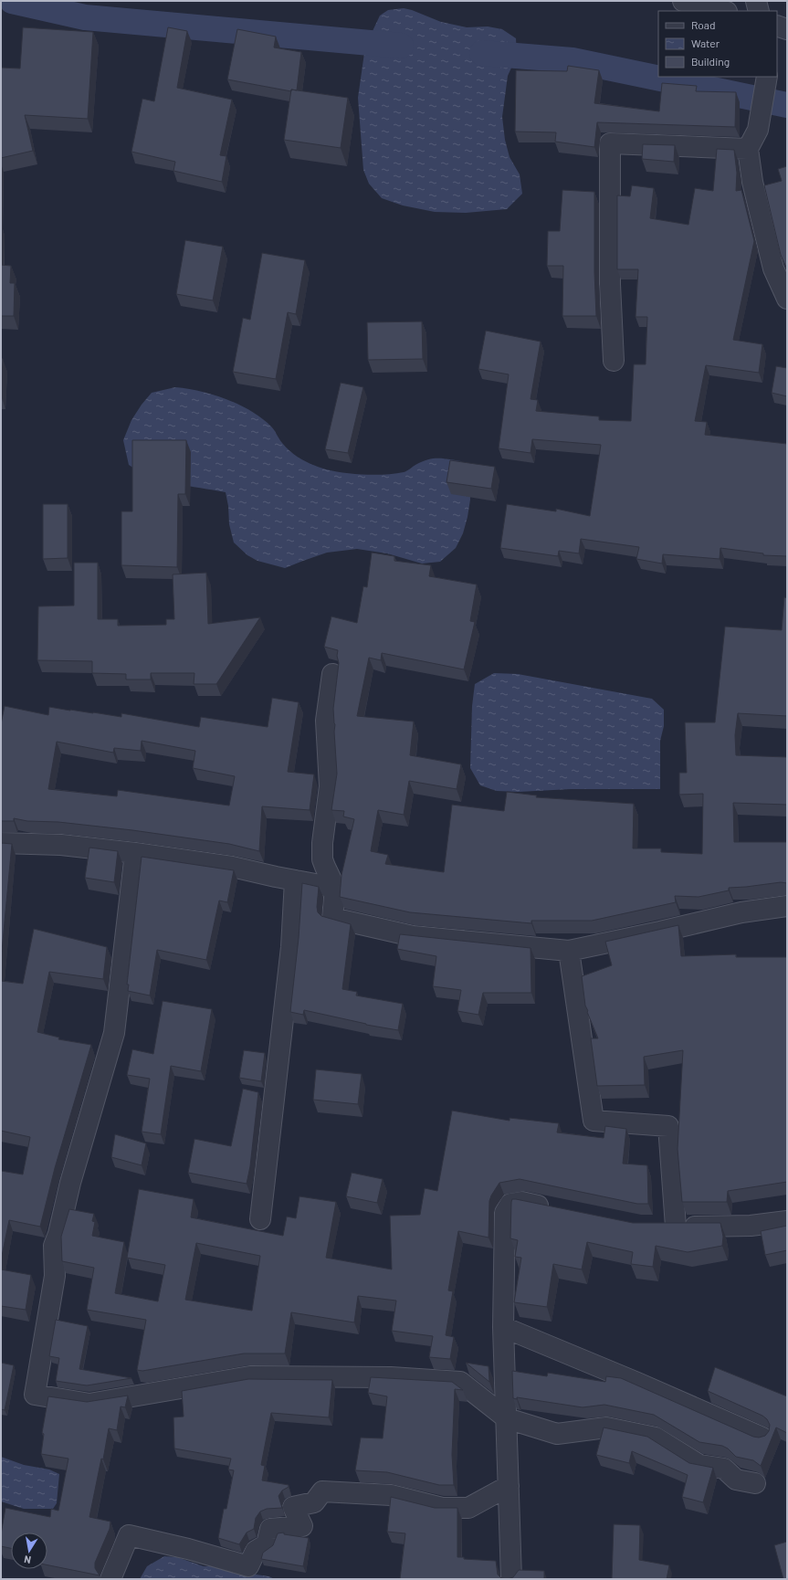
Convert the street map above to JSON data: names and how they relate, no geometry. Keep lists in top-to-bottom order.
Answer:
{
  "legend": ["Road", "Water", "Building"],
  "north": "bottom"
}
